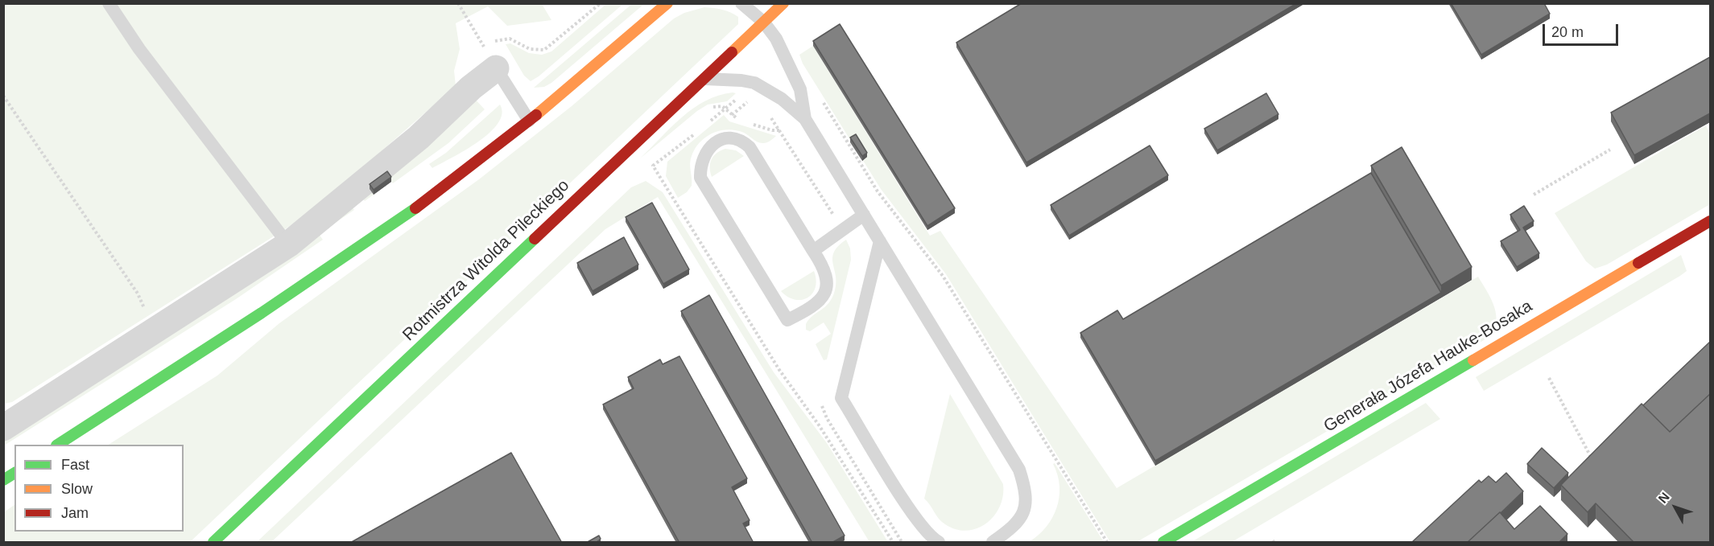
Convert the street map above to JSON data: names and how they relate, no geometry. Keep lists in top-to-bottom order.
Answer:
{
  "streets": {
    "main road": ["Rotmistrza Witolda Pileckiego", "Generała Józefa Hauke-Bosaka"]
  },
  "legend": ["Fast", "Slow", "Jam"],
  "scale_bar": "20 m",
  "north": "top left"
}
